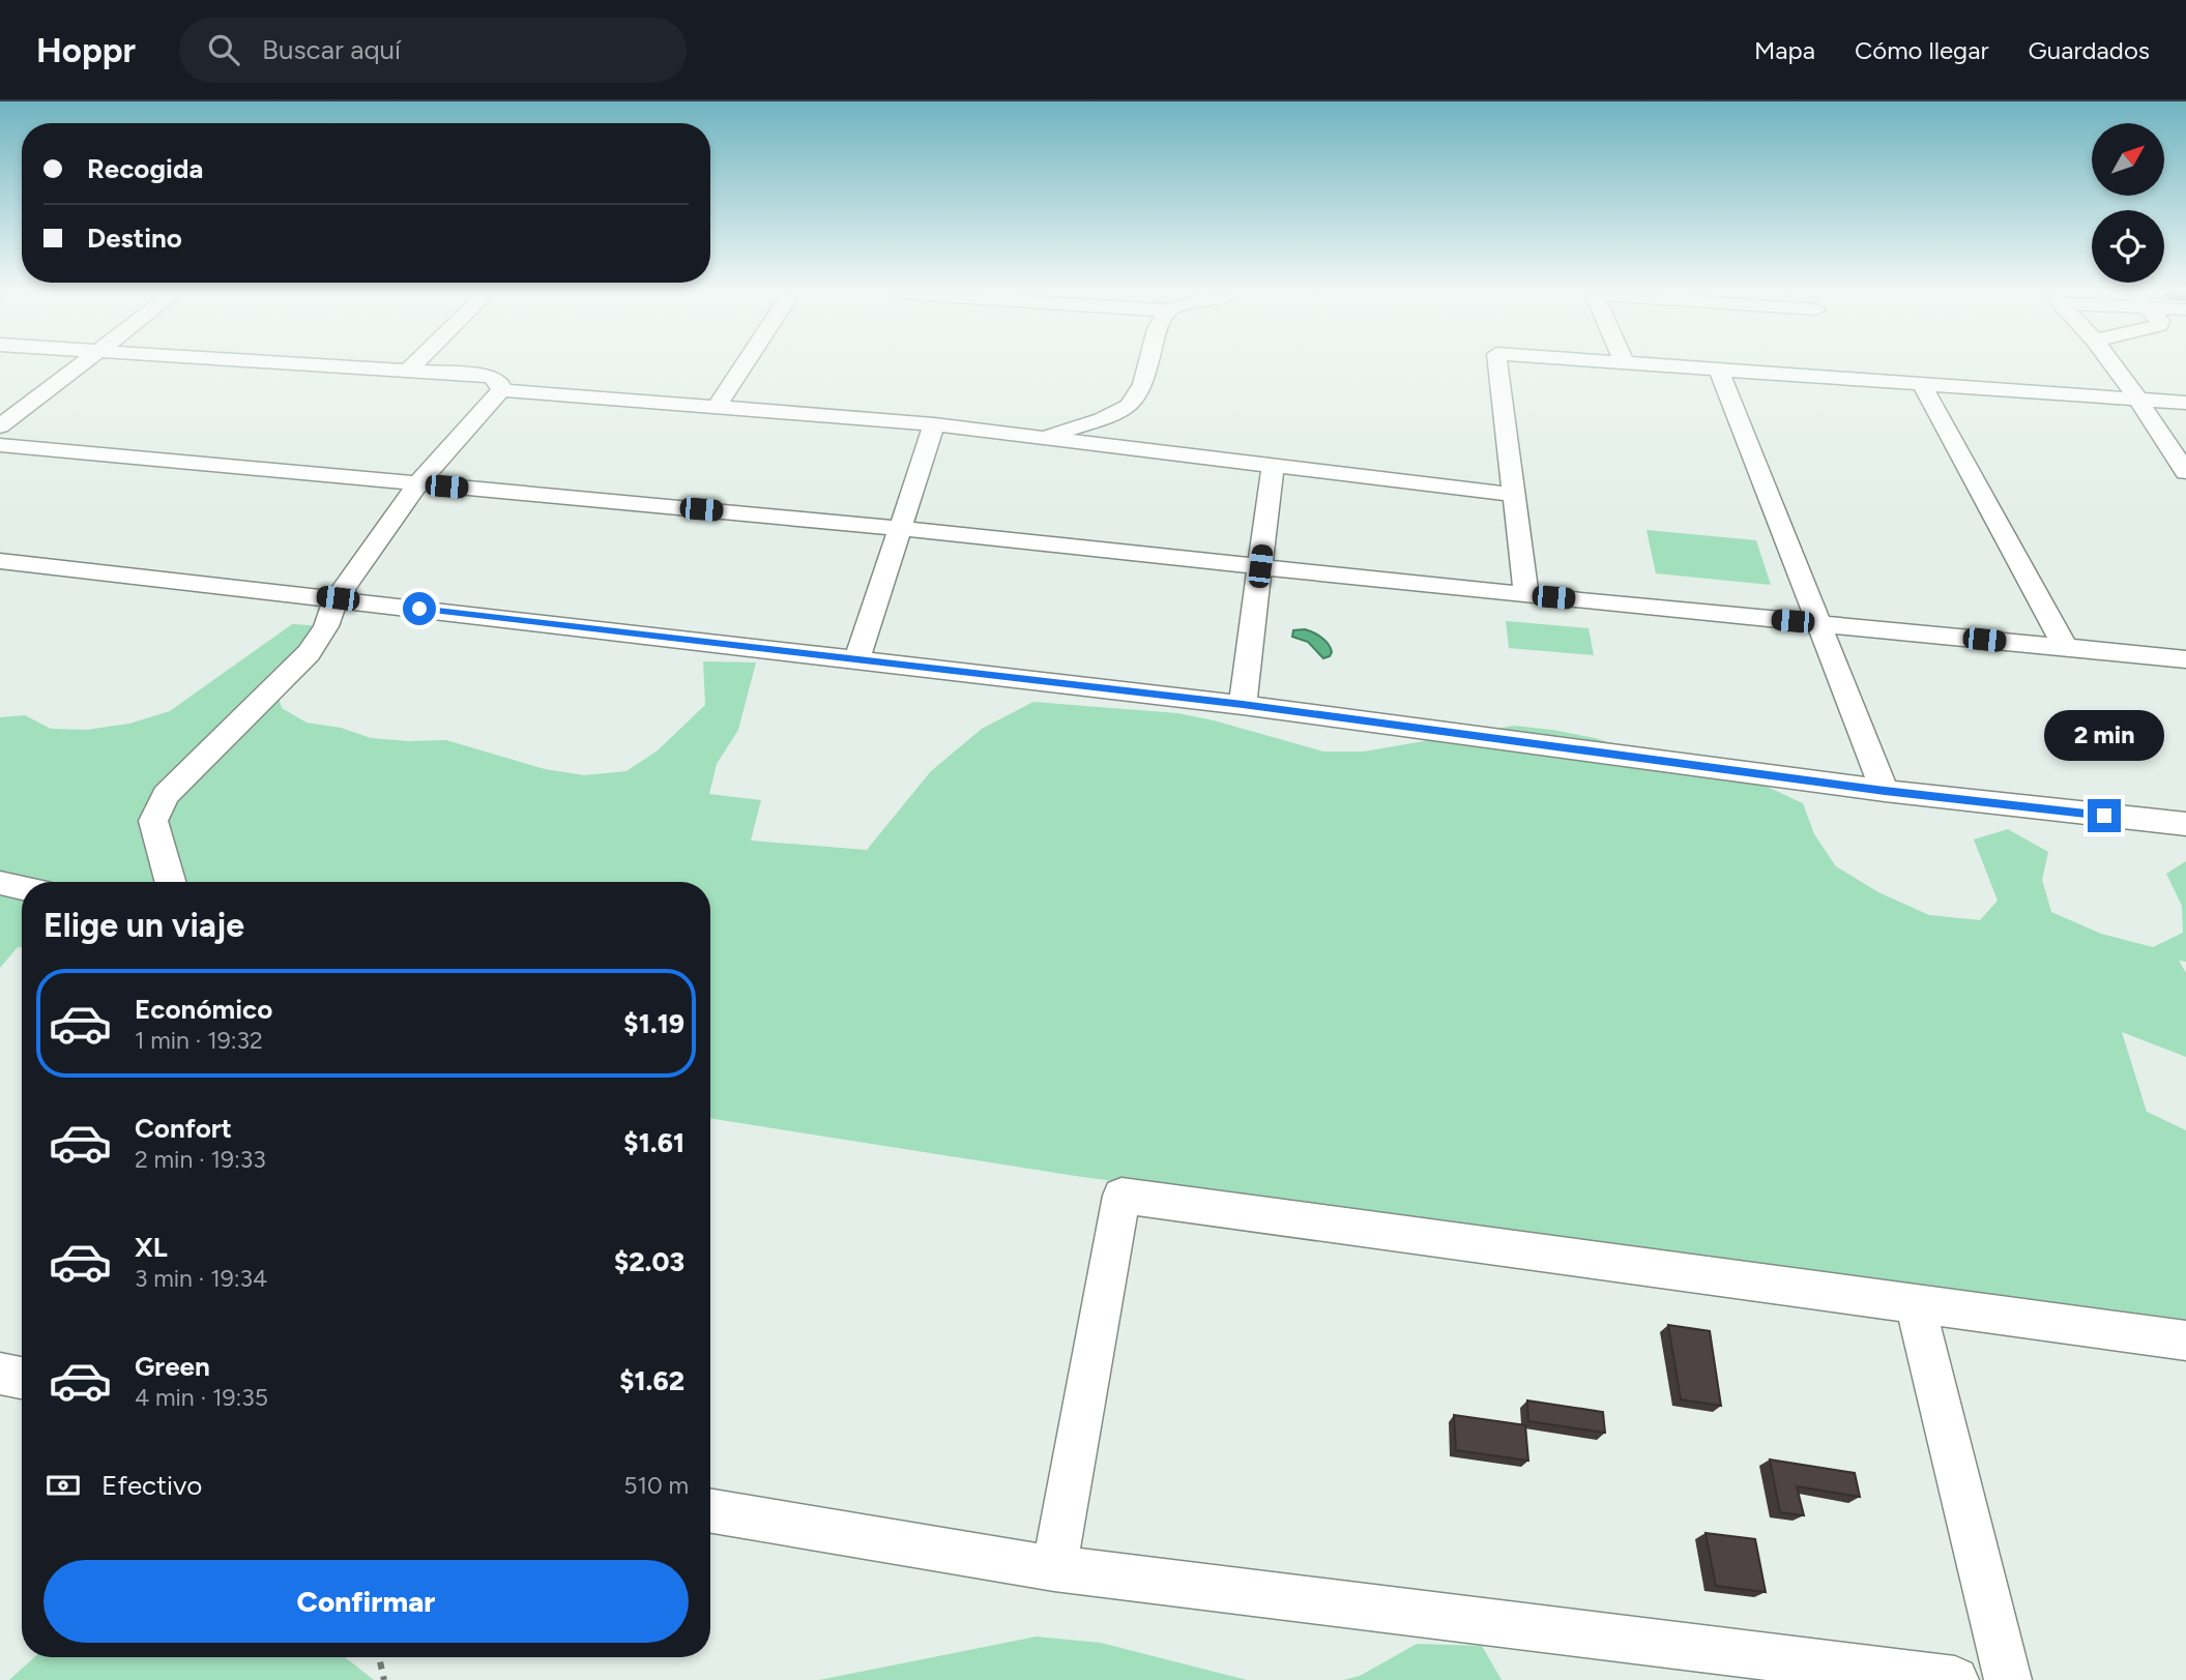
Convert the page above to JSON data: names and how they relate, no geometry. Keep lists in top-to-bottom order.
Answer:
{
  "north": "top right",
  "page": {
    "header": "Hoppr",
    "search": "Buscar aquí",
    "nav": ["Mapa", "Cómo llegar", "Guardados"],
    "banner": ["Recogida", "Destino"],
    "bubble": "2 min",
    "heading": "Elige un viaje",
    "list": [
      {
        "name": "Económico",
        "note": "1 min · 19:32",
        "value": "$1.19"
      },
      {
        "name": "Confort",
        "note": "2 min · 19:33",
        "value": "$1.61"
      },
      {
        "name": "XL",
        "note": "3 min · 19:34",
        "value": "$2.03"
      },
      {
        "name": "Green",
        "note": "4 min · 19:35",
        "value": "$1.62"
      }
    ],
    "pay": ["Efectivo", "510 m"],
    "buttons": "Confirmar"
  }
}
